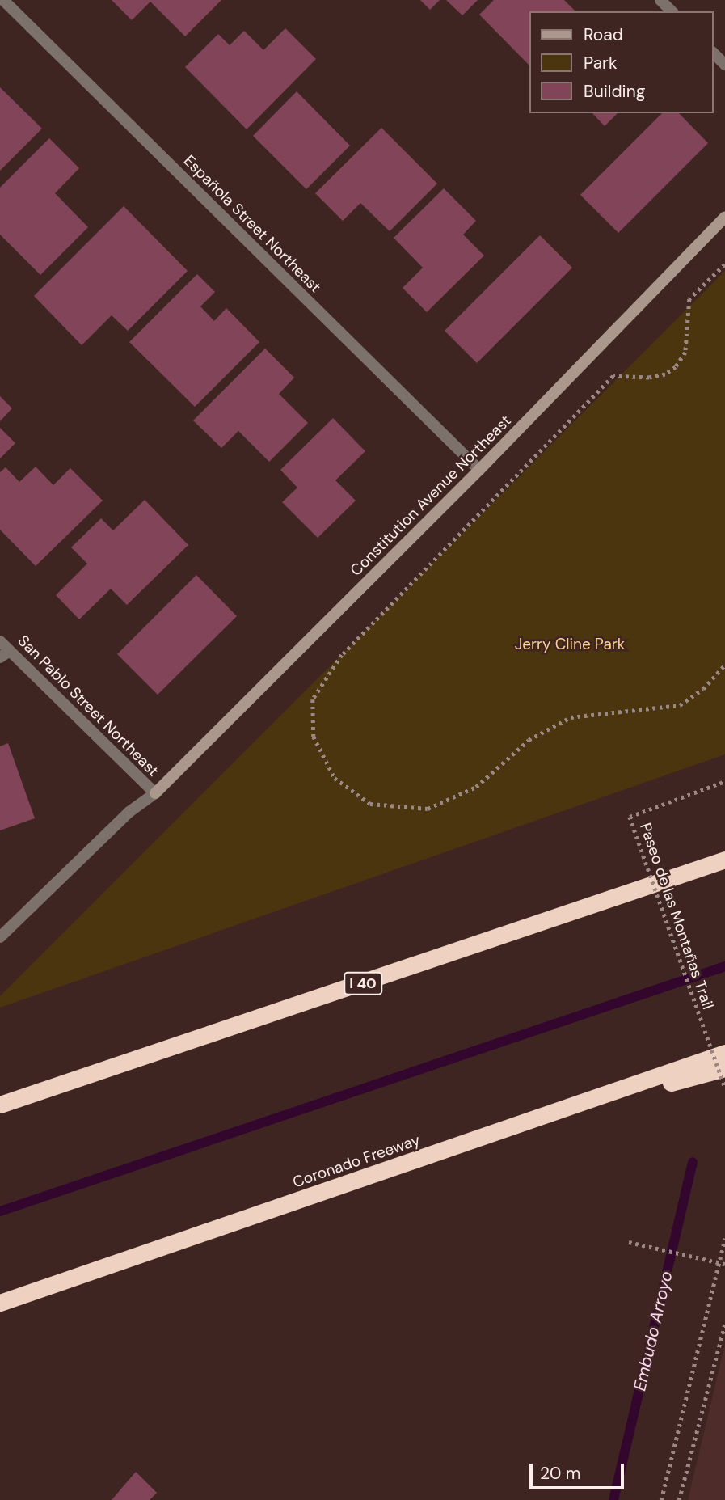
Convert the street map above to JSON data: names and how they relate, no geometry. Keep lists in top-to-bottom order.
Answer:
{
  "streets": {
    "highway": ["I 40", "Coronado Freeway"],
    "street": ["Española Street Northeast", "Constitution Avenue Northeast", "San Pablo Street Northeast"],
    "path": ["Paseo de las Montañas Trail"]
  },
  "crossings": [
    ["Española Street Northeast", "Constitution Avenue Northeast"],
    ["Constitution Avenue Northeast", "San Pablo Street Northeast"]
  ],
  "water": ["Embudo Arroyo"],
  "parks": ["Jerry Cline Park"],
  "legend": ["Road", "Park", "Building"],
  "scale_bar": "20 m"
}
